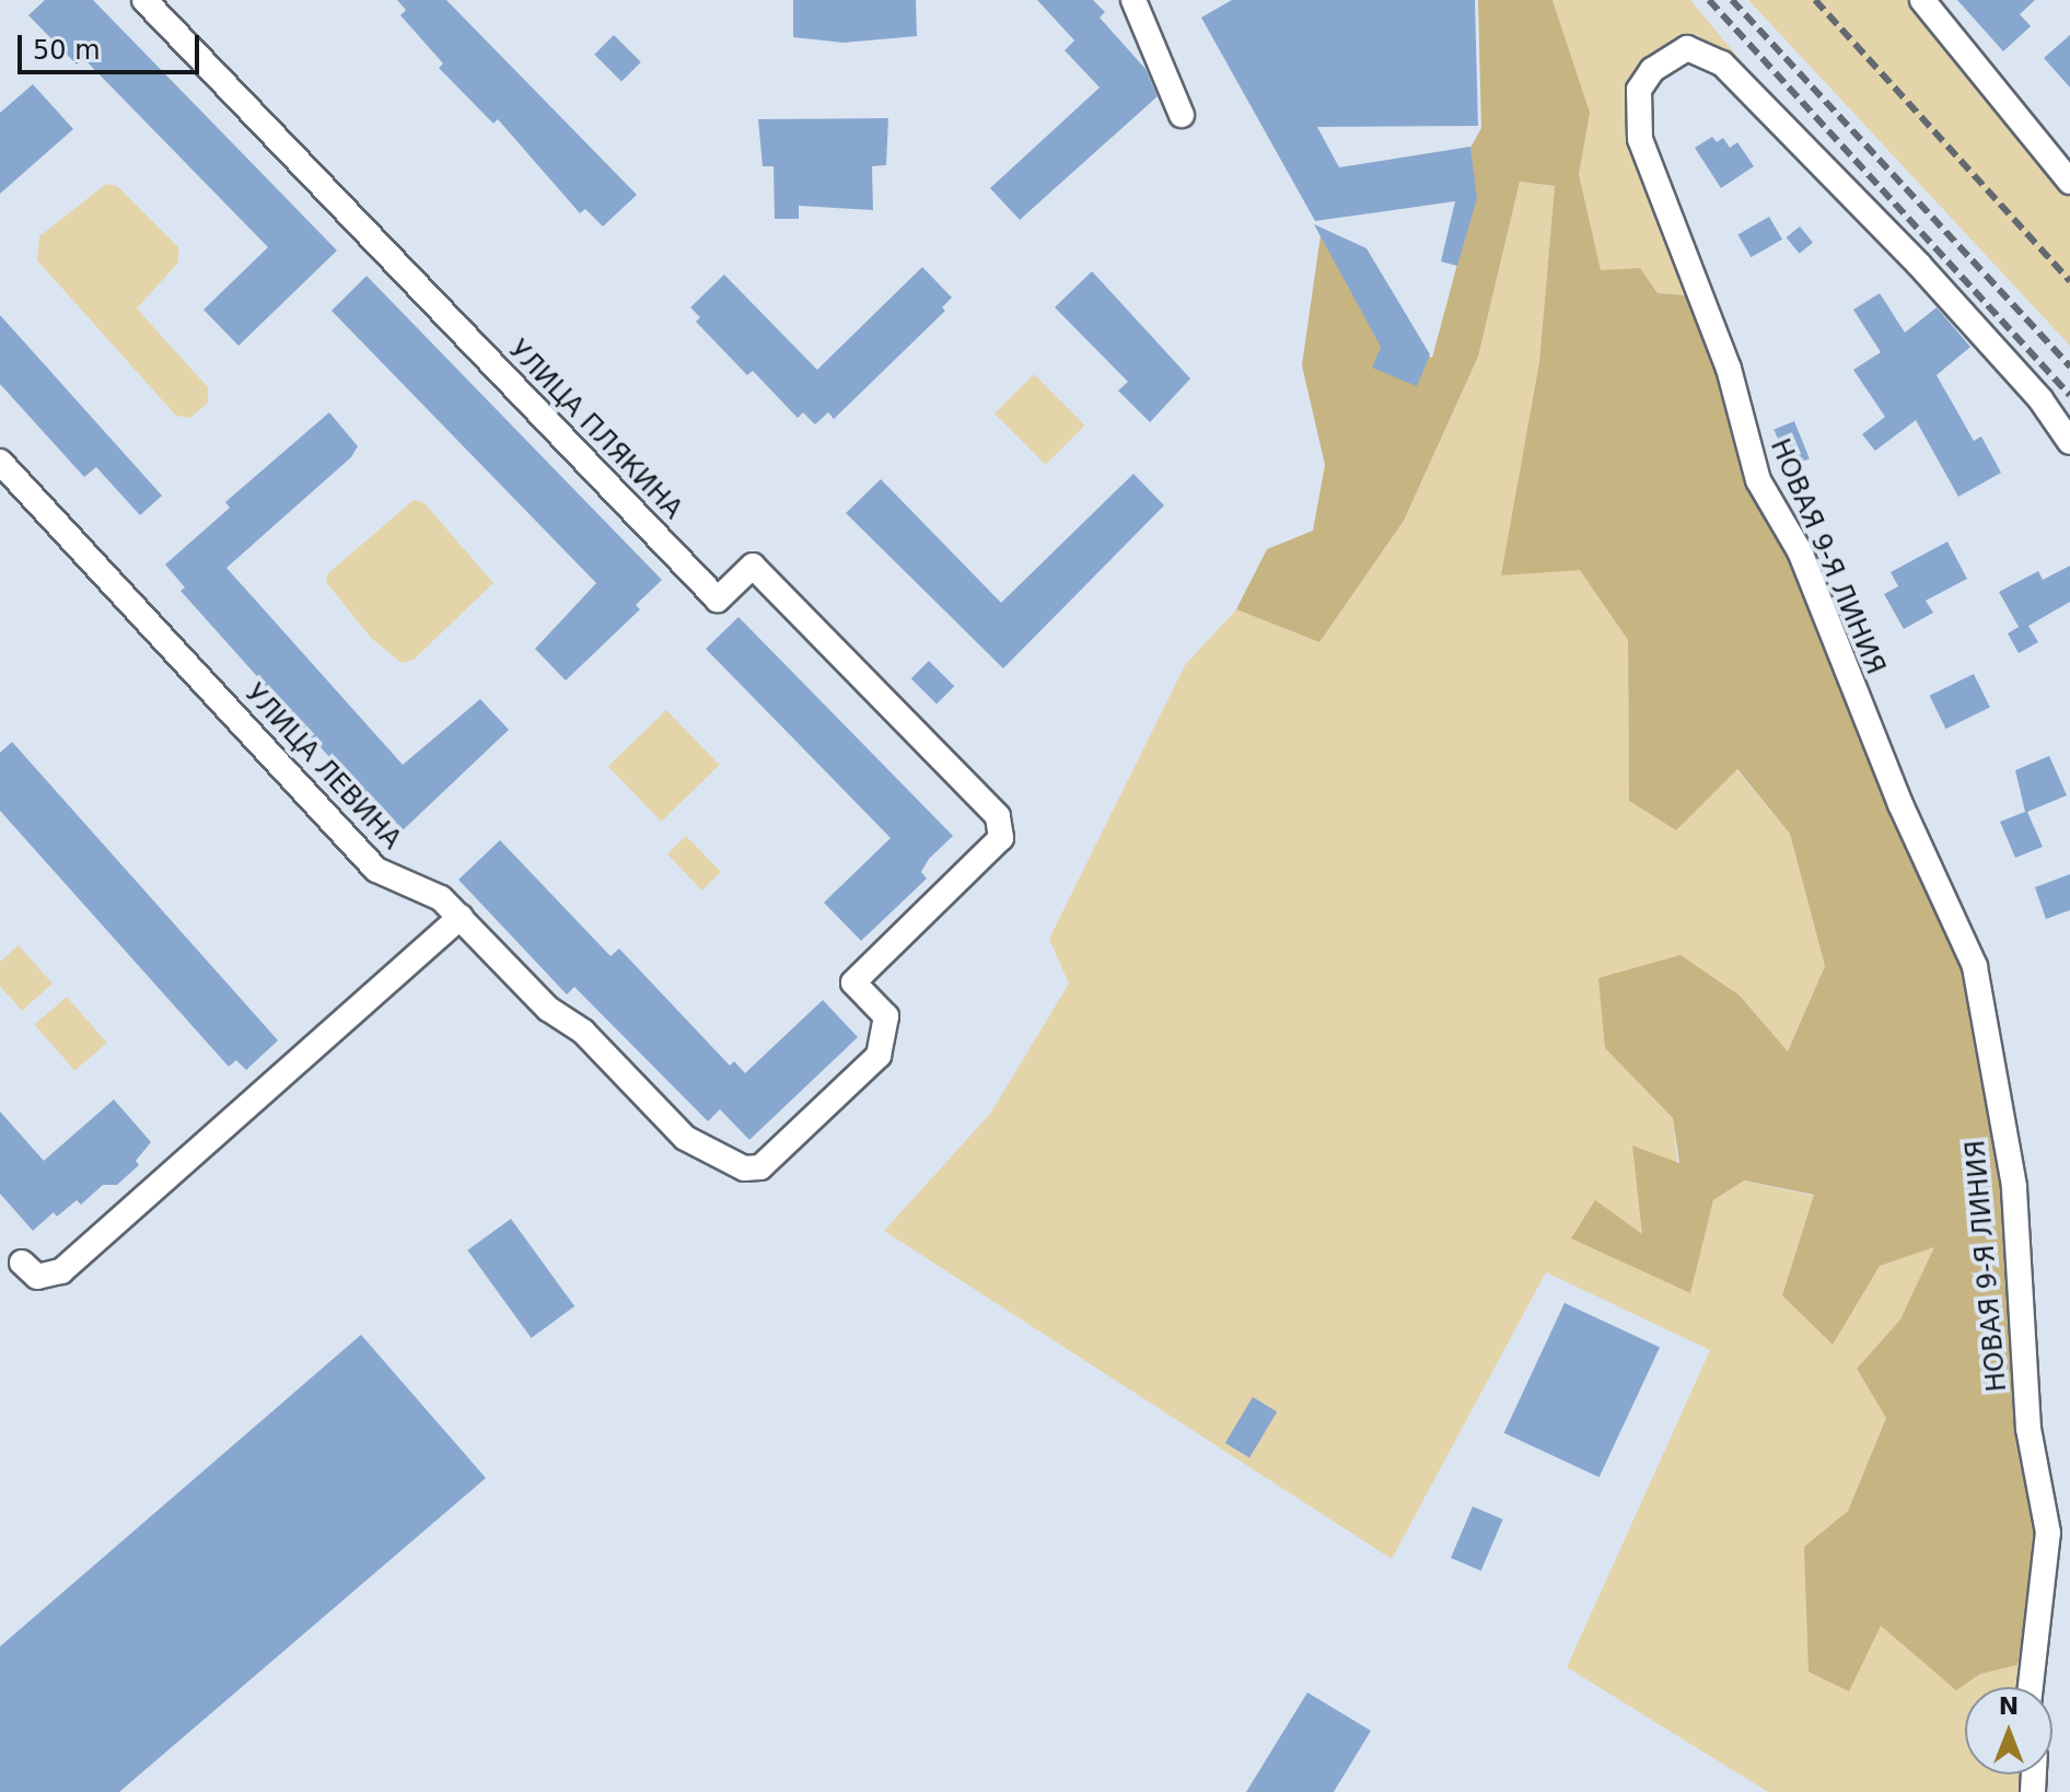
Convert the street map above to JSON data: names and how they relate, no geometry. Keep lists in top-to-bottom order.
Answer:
{
  "streets": {
    "street": ["УЛИЦА ПЛЯКИНА", "НОВАЯ 9-Я ЛИНИЯ", "УЛИЦА ЛЕВИНА"]
  },
  "crossings": [
    ["УЛИЦА ПЛЯКИНА", "УЛИЦА ЛЕВИНА"]
  ],
  "scale_bar": "50 m",
  "north": "top"
}
